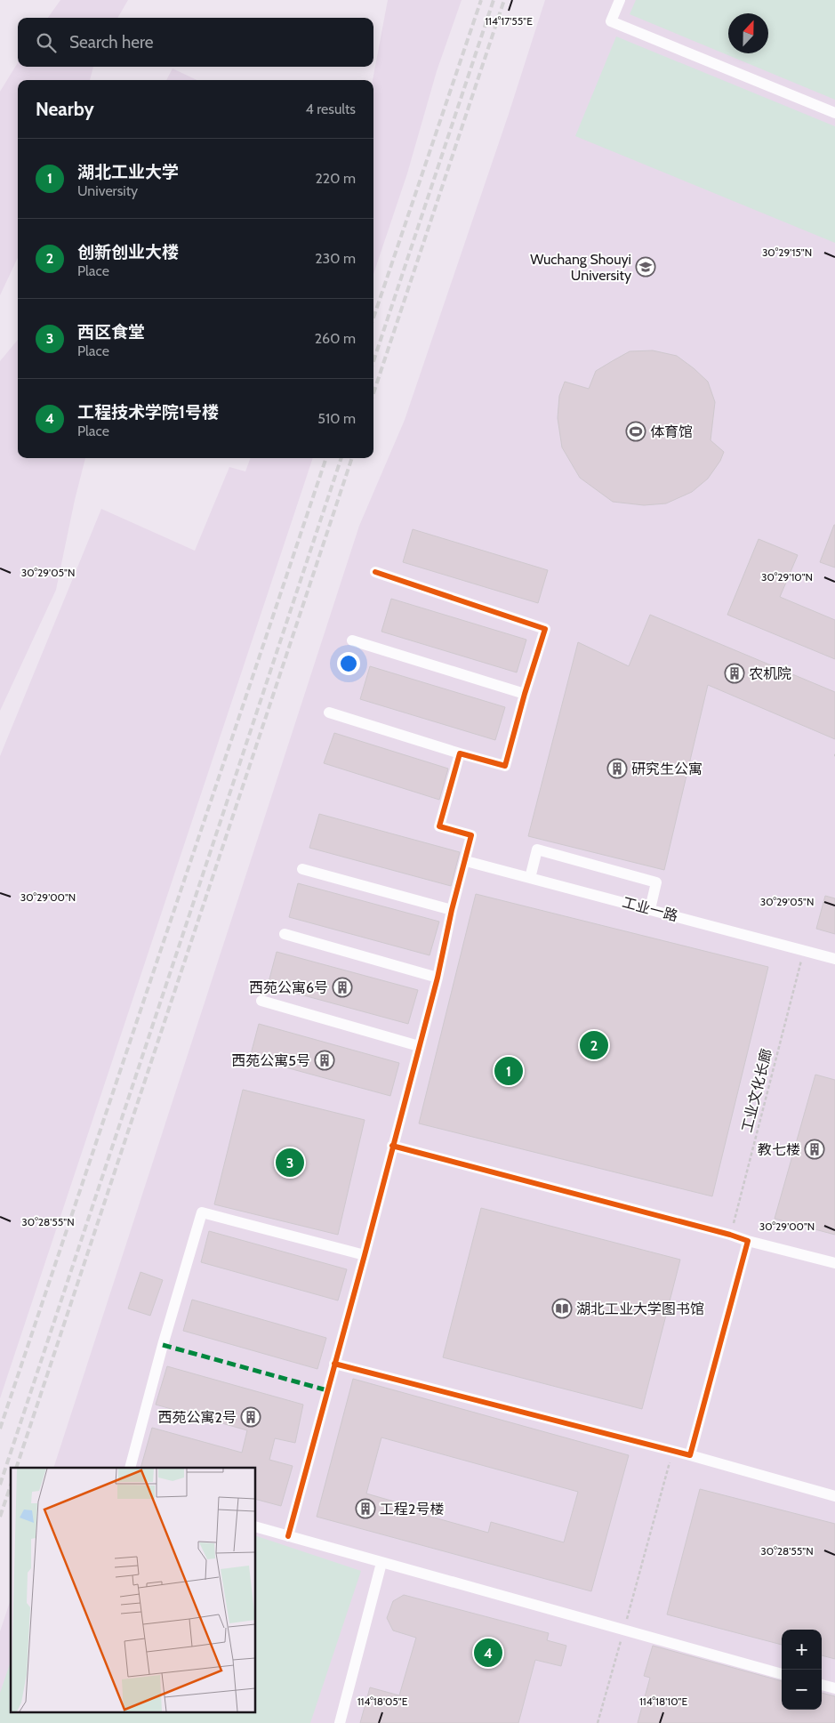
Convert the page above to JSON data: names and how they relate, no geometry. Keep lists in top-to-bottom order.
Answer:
{
  "streets": {
    "street": ["工业一路"],
    "path": ["工业文化长廊"]
  },
  "crossings": [
    ["工业一路", "工业文化长廊"]
  ],
  "places": {
    "school or university": ["Wuchang Shouyi University"],
    "sports": ["体育馆"],
    "building": [
      "农机院",
      "研究生公寓",
      "西苑公寓6号",
      "西苑公寓5号",
      "教七楼",
      "西苑公寓2号",
      "工程2号楼"
    ],
    "library": ["湖北工业大学图书馆"]
  },
  "north": "top",
  "page": {
    "search": "Search here",
    "heading": ["Nearby", "4 results"],
    "list": [
      {
        "mark": "1",
        "name": "湖北工业大学",
        "note": "University",
        "value": "220 m"
      },
      {
        "mark": "2",
        "name": "创新创业大楼",
        "note": "Place",
        "value": "230 m"
      },
      {
        "mark": "3",
        "name": "西区食堂",
        "note": "Place",
        "value": "260 m"
      },
      {
        "mark": "4",
        "name": "工程技术学院1号楼",
        "note": "Place",
        "value": "510 m"
      }
    ],
    "pins": [
      "2",
      "1",
      "3",
      "4"
    ],
    "map_buttons": ["+", "−"]
  },
  "coordinates": [
    "114°17'55\"E",
    "30°29'15\"N",
    "30°29'05\"N",
    "30°29'10\"N",
    "30°29'00\"N",
    "30°28'55\"N",
    "114°18'05\"E",
    "114°18'10\"E"
  ]
}
